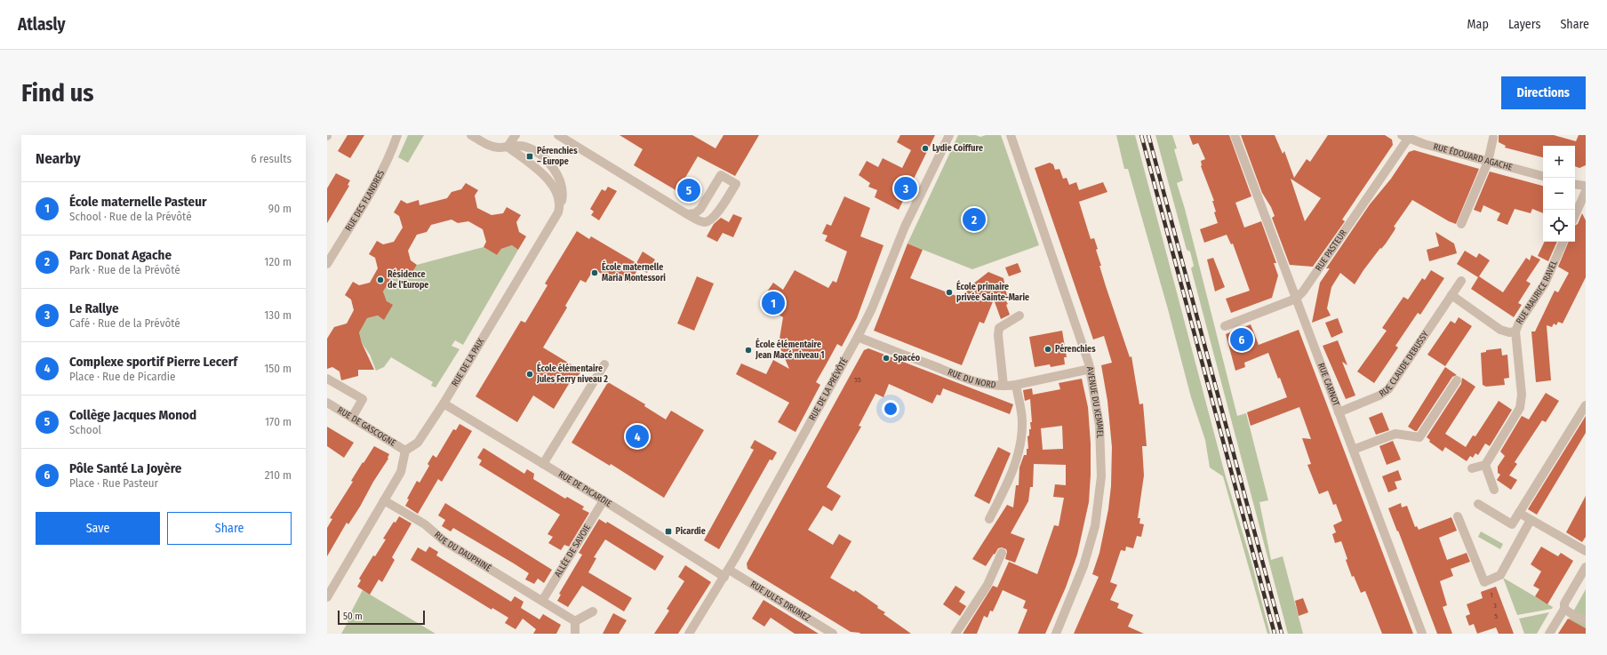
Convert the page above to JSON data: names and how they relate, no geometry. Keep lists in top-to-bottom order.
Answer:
{
  "streets": {
    "street": [
      "RUE ÉDOUARD AGACHE",
      "RUE DES FLANDRES",
      "RUE PASTEUR",
      "RUE MAURICE RAVEL",
      "RUE DE LA PAIX",
      "RUE CLAUDE DEBUSSY",
      "RUE DU NORD",
      "RUE CARNOT",
      "RUE DE LA PRÉVÔTÉ",
      "AVENUE DU KEMMEL",
      "RUE DE GASCOGNE",
      "RUE DE PICARDIE",
      "RUE DU DAUPHINÉ",
      "ALLÉE DE SAVOIE",
      "RUE JULES DRUMEZ"
    ]
  },
  "crossings": [
    ["RUE ÉDOUARD AGACHE", "RUE PASTEUR"],
    ["RUE PASTEUR", "RUE CARNOT"],
    ["RUE DE LA PAIX", "RUE DE GASCOGNE"],
    ["RUE DE LA PAIX", "RUE DE PICARDIE"],
    ["RUE CLAUDE DEBUSSY", "RUE CARNOT"],
    ["RUE DU NORD", "RUE DE LA PRÉVÔTÉ"],
    ["RUE DU NORD", "AVENUE DU KEMMEL"],
    ["RUE DE LA PRÉVÔTÉ", "RUE DE PICARDIE"],
    ["RUE DE LA PRÉVÔTÉ", "RUE JULES DRUMEZ"],
    ["RUE DE PICARDIE", "ALLÉE DE SAVOIE"],
    ["RUE DE PICARDIE", "RUE JULES DRUMEZ"],
    ["RUE DU DAUPHINÉ", "ALLÉE DE SAVOIE"]
  ],
  "places": {
    "other": [
      "Lydie Coiffure",
      "École maternelle Maria Montessori",
      "Résidence de l'Europe",
      "École primaire privée Sainte-Marie",
      "Pérenchies",
      "École élémentaire Jean Macé niveau 1",
      "Spacéo",
      "École élémentaire Jules Ferry niveau 2"
    ],
    "transit": ["Pérenchies – Europe", "Picardie"]
  },
  "house_numbers": [
    "55",
    "1",
    "3",
    "5"
  ],
  "scale_bar": "50 m",
  "page": {
    "header": "Atlasly",
    "nav": ["Map", "Layers", "Share"],
    "buttons": [
      "Directions",
      ["Save", "Share"]
    ],
    "title": "Find us",
    "heading": ["Nearby", "6 results"],
    "map_buttons": ["+", "−"],
    "pins": [
      "3",
      "5",
      "2",
      "1",
      "6",
      "4"
    ],
    "list": [
      {
        "mark": "1",
        "name": "École maternelle Pasteur",
        "note": "School · Rue de la Prévôté",
        "value": "90 m"
      },
      {
        "mark": "2",
        "name": "Parc Donat Agache",
        "note": "Park · Rue de la Prévôté",
        "value": "120 m"
      },
      {
        "mark": "3",
        "name": "Le Rallye",
        "note": "Café · Rue de la Prévôté",
        "value": "130 m"
      },
      {
        "mark": "4",
        "name": "Complexe sportif Pierre Lecerf",
        "note": "Place · Rue de Picardie",
        "value": "150 m"
      },
      {
        "mark": "5",
        "name": "Collège Jacques Monod",
        "note": "School",
        "value": "170 m"
      },
      {
        "mark": "6",
        "name": "Pôle Santé La Joyère",
        "note": "Place · Rue Pasteur",
        "value": "210 m"
      }
    ],
    "scale": "50 m"
  }
}
